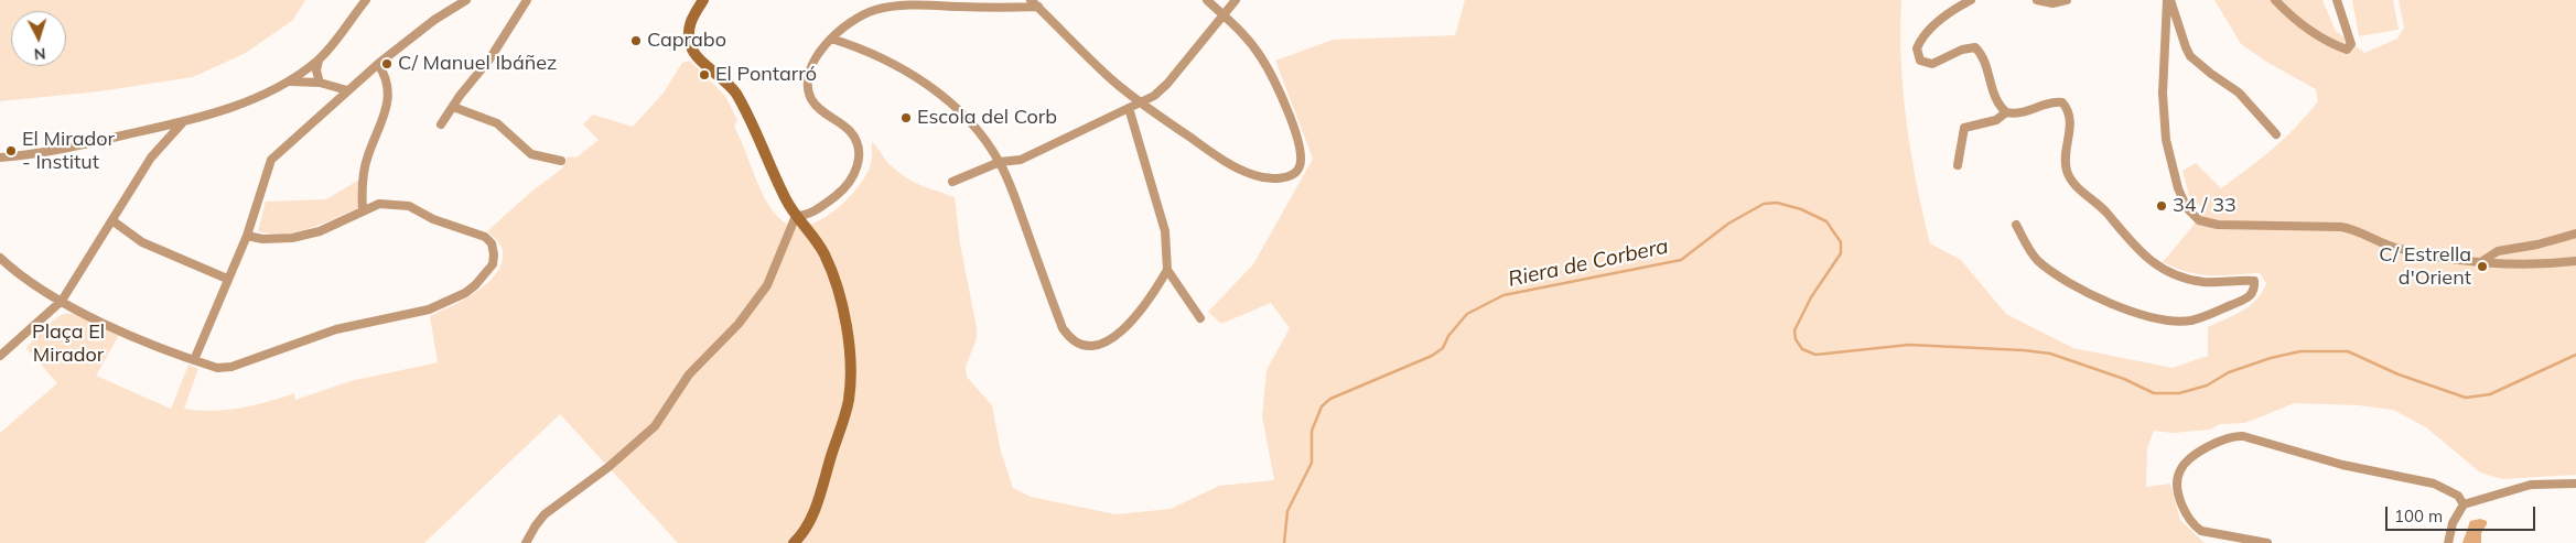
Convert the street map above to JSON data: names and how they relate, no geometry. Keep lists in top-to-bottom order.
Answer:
{
  "water": ["Riera de Corbera"],
  "parks": ["Plaça El Mirador"],
  "places": [
    "Caprabo",
    "C/ Manuel Ibáñez",
    "El Pontarró",
    "Escola del Corb",
    "El Mirador - Institut",
    "34 / 33",
    "C/ Estrella d'Orient"
  ],
  "scale_bar": "100 m",
  "north": "bottom"
}
